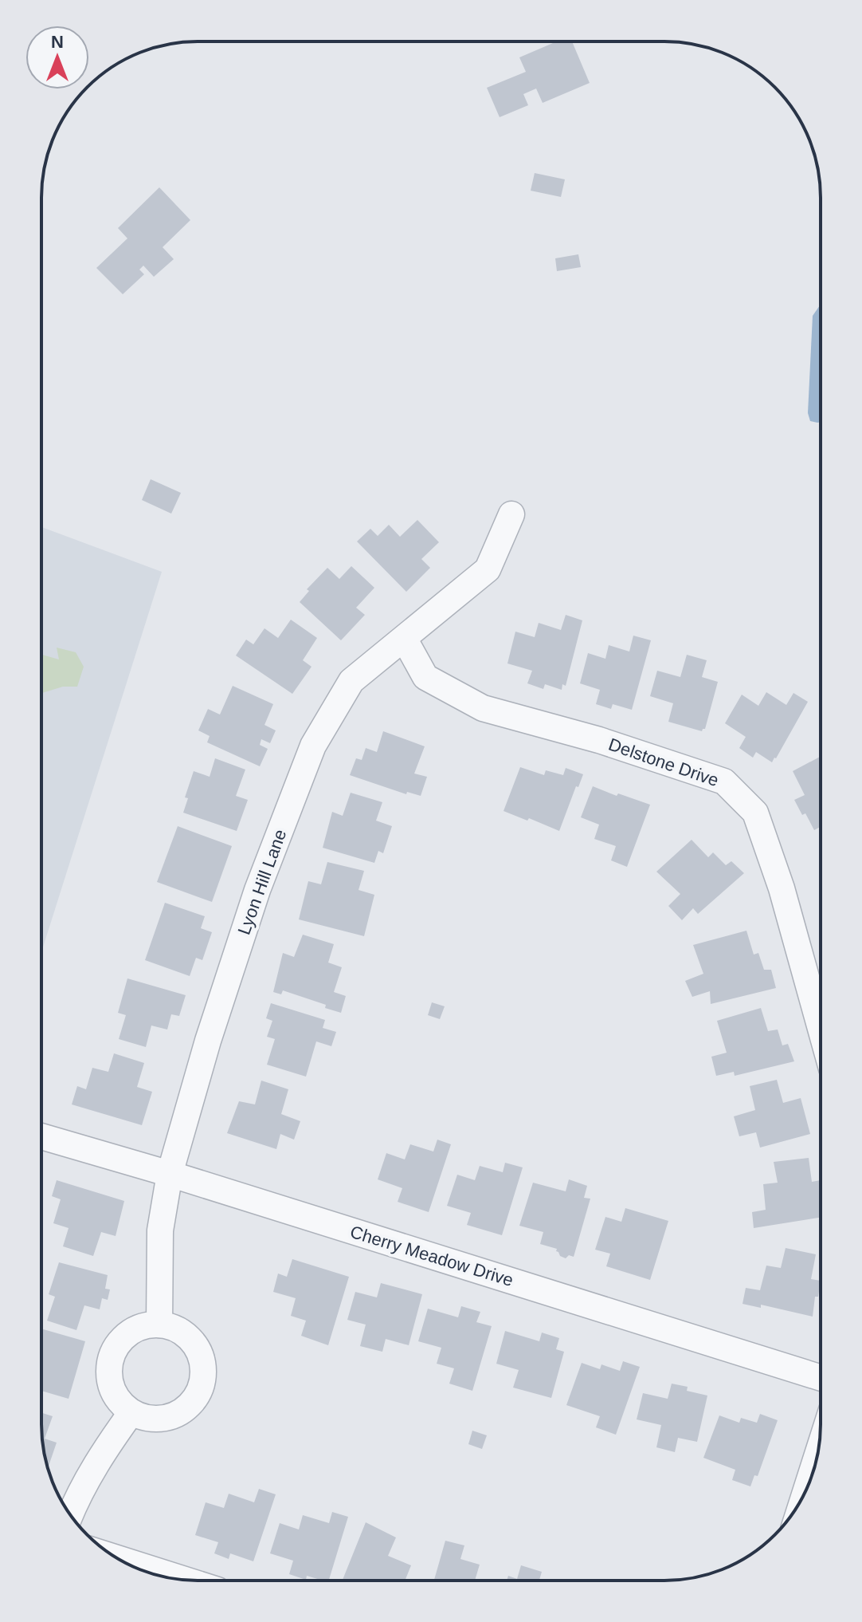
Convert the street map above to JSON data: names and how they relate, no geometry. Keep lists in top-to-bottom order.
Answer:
{
  "streets": {
    "street": ["Delstone Drive", "Lyon Hill Lane", "Cherry Meadow Drive"]
  },
  "crossings": [
    ["Delstone Drive", "Lyon Hill Lane"],
    ["Lyon Hill Lane", "Cherry Meadow Drive"]
  ],
  "north": "top"
}
